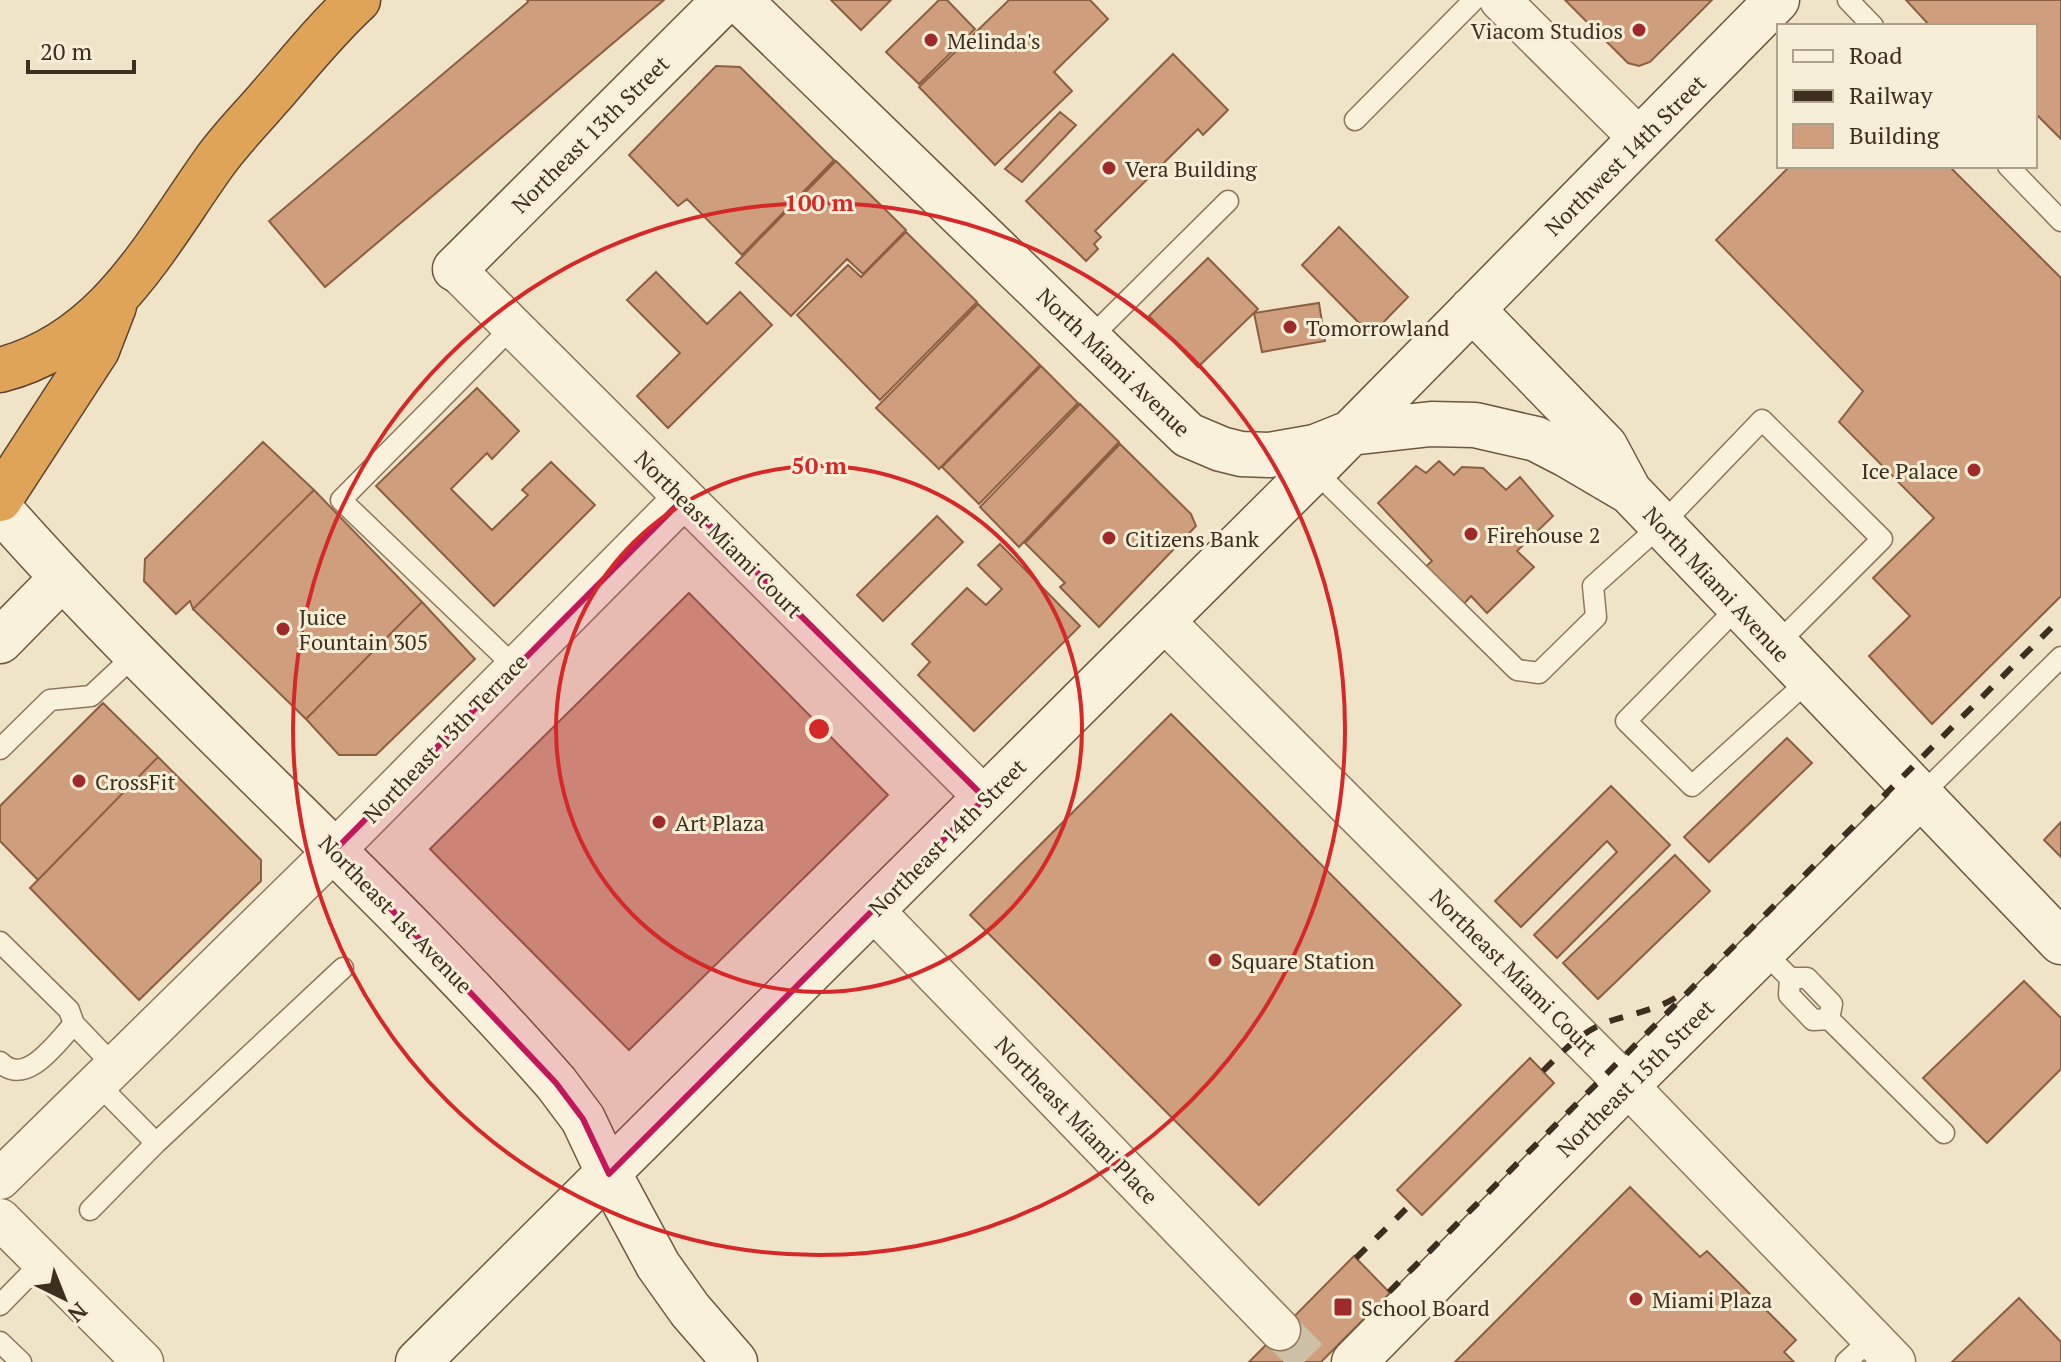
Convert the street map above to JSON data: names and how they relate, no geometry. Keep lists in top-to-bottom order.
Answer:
{
  "streets": {
    "street": [
      "Northeast 13th Street",
      "Northwest 14th Street",
      "North Miami Avenue",
      "Northeast Miami Court",
      "Northeast 13th Terrace",
      "Northeast 14th Street",
      "Northeast 1st Avenue",
      "Northeast 15th Street",
      "Northeast Miami Place"
    ]
  },
  "crossings": [
    ["Northeast 13th Street", "Northeast Miami Court"],
    ["Northwest 14th Street", "Northeast 14th Street"],
    ["North Miami Avenue", "Northeast 14th Street"],
    ["North Miami Avenue", "Northeast 15th Street"],
    ["Northeast Miami Court", "Northeast 13th Terrace"],
    ["Northeast Miami Court", "Northeast 14th Street"],
    ["Northeast Miami Court", "Northeast 15th Street"],
    ["Northeast 13th Terrace", "Northeast 1st Avenue"],
    ["Northeast 14th Street", "Northeast 1st Avenue"],
    ["Northeast 14th Street", "Northeast Miami Place"]
  ],
  "places": {
    "other": [
      "Viacom Studios",
      "Melinda's",
      "Vera Building",
      "Tomorrowland",
      "Ice Palace",
      "Firehouse 2",
      "Citizens Bank",
      "Juice Fountain 305",
      "CrossFit",
      "Art Plaza",
      "Square Station",
      "Miami Plaza"
    ],
    "transit": ["School Board"]
  },
  "legend": ["Road", "Railway", "Building"],
  "scale_bar": "20 m",
  "north": "bottom right",
  "rings": ["100 m", "50 m"]
}
